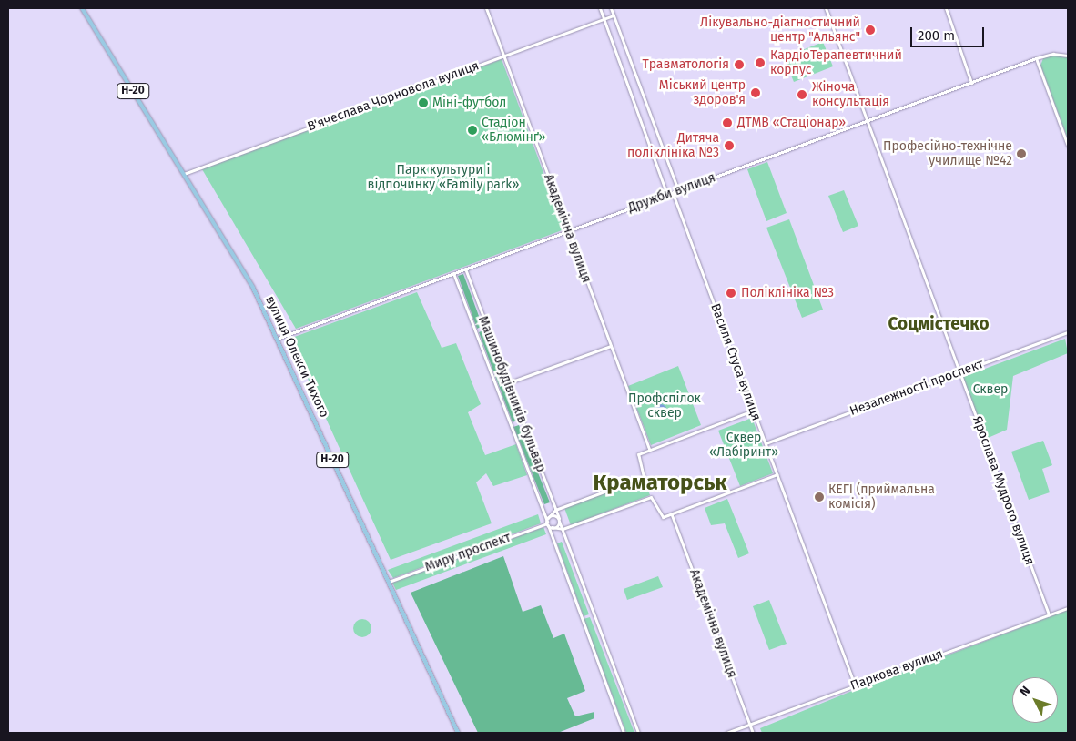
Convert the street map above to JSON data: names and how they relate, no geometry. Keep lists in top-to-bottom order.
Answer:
{
  "streets": {
    "main road": ["Н-20", "вулиця Олекси Тихого"],
    "street": [
      "В'ячеслава Чорновола вулиця",
      "Дружби вулиця",
      "Академічна вулиця",
      "Василя Стуса вулиця",
      "Незалежності проспект",
      "Машинобудівників бульвар",
      "Ярослава Мудрого вулиця",
      "Миру проспект",
      "Паркова вулиця"
    ]
  },
  "crossings": [
    ["В'ячеслава Чорновола вулиця", "Академічна вулиця"],
    ["В'ячеслава Чорновола вулиця", "вулиця Олекси Тихого"],
    ["Дружби вулиця", "Академічна вулиця"],
    ["Дружби вулиця", "вулиця Олекси Тихого"],
    ["Дружби вулиця", "Василя Стуса вулиця"],
    ["Дружби вулиця", "Машинобудівників бульвар"],
    ["Дружби вулиця", "Ярослава Мудрого вулиця"],
    ["Академічна вулиця", "Миру проспект"],
    ["Академічна вулиця", "Паркова вулиця"],
    ["вулиця Олекси Тихого", "Миру проспект"],
    ["Василя Стуса вулиця", "Незалежності проспект"],
    ["Василя Стуса вулиця", "Паркова вулиця"],
    ["Незалежності проспект", "Ярослава Мудрого вулиця"],
    ["Машинобудівників бульвар", "Миру проспект"],
    ["Ярослава Мудрого вулиця", "Паркова вулиця"]
  ],
  "districts": ["Соцмістечко", "Краматорськ"],
  "parks": [
    "Парк культури і відпочинку «Family park»",
    "Сквер",
    "Профспілок сквер",
    "Сквер «Лабіринт»"
  ],
  "places": [
    "Лікувально-діагностичний центр \"Альянс\"",
    "КардіоТерапевтичний корпус",
    "Травматологія",
    "Міський центр здоров'я",
    "Жіноча консультація",
    "Міні-футбол",
    "ДТМВ «Стаціонар»",
    "Стадіон «Блюмінґ»",
    "Дитяча поліклініка №3",
    "Професійно-технічне училище №42",
    "Поліклініка №3",
    "КЕГІ (приймальна комісія)"
  ],
  "scale_bar": "200 m",
  "north": "top left"
}
